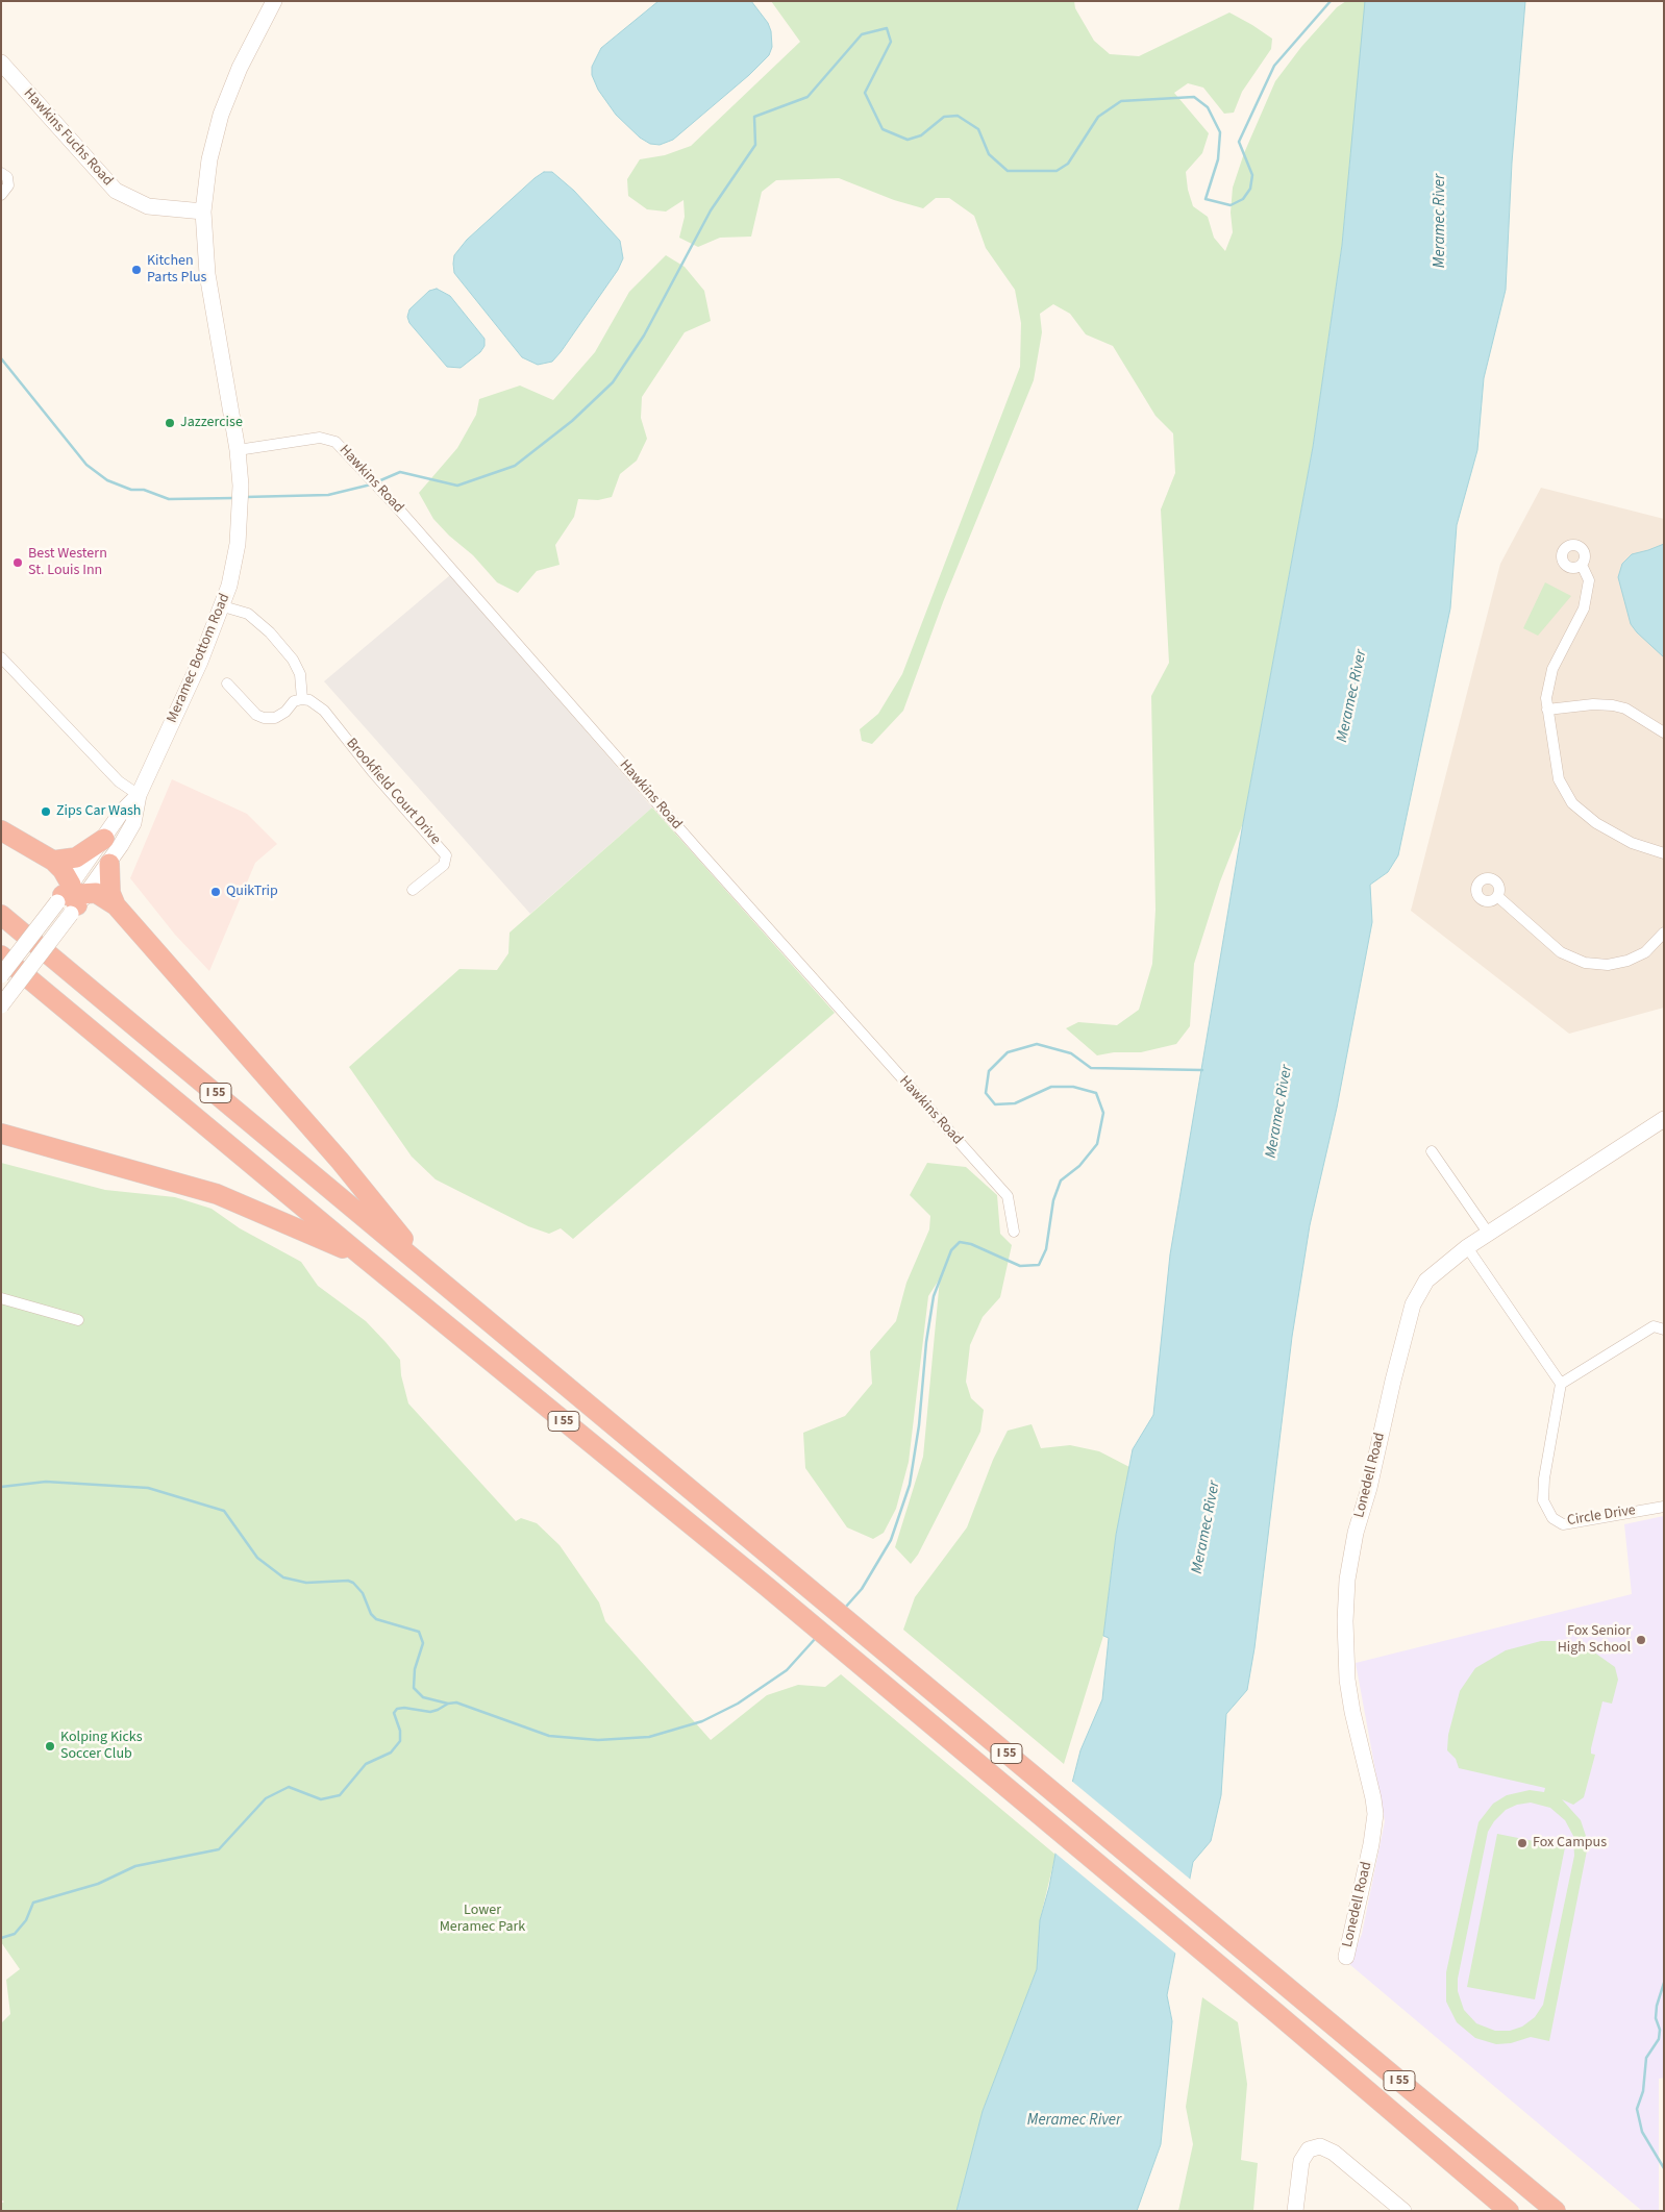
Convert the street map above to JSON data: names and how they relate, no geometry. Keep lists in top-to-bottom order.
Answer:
{
  "streets": {
    "highway": ["I 55"],
    "street": [
      "Hawkins Fuchs Road",
      "Hawkins Road",
      "Meramec Bottom Road",
      "Brookfield Court Drive",
      "Lonedell Road",
      "Circle Drive"
    ]
  },
  "crossings": [
    ["Hawkins Fuchs Road", "Meramec Bottom Road"],
    ["Hawkins Road", "Meramec Bottom Road"]
  ],
  "water": ["Meramec River"],
  "parks": ["Lower Meramec Park"],
  "places": [
    "Kitchen Parts Plus",
    "Jazzercise",
    "Best Western St. Louis Inn",
    "Zips Car Wash",
    "QuikTrip",
    "Fox Senior High School",
    "Kolping Kicks Soccer Club",
    "Fox Campus"
  ]
}
